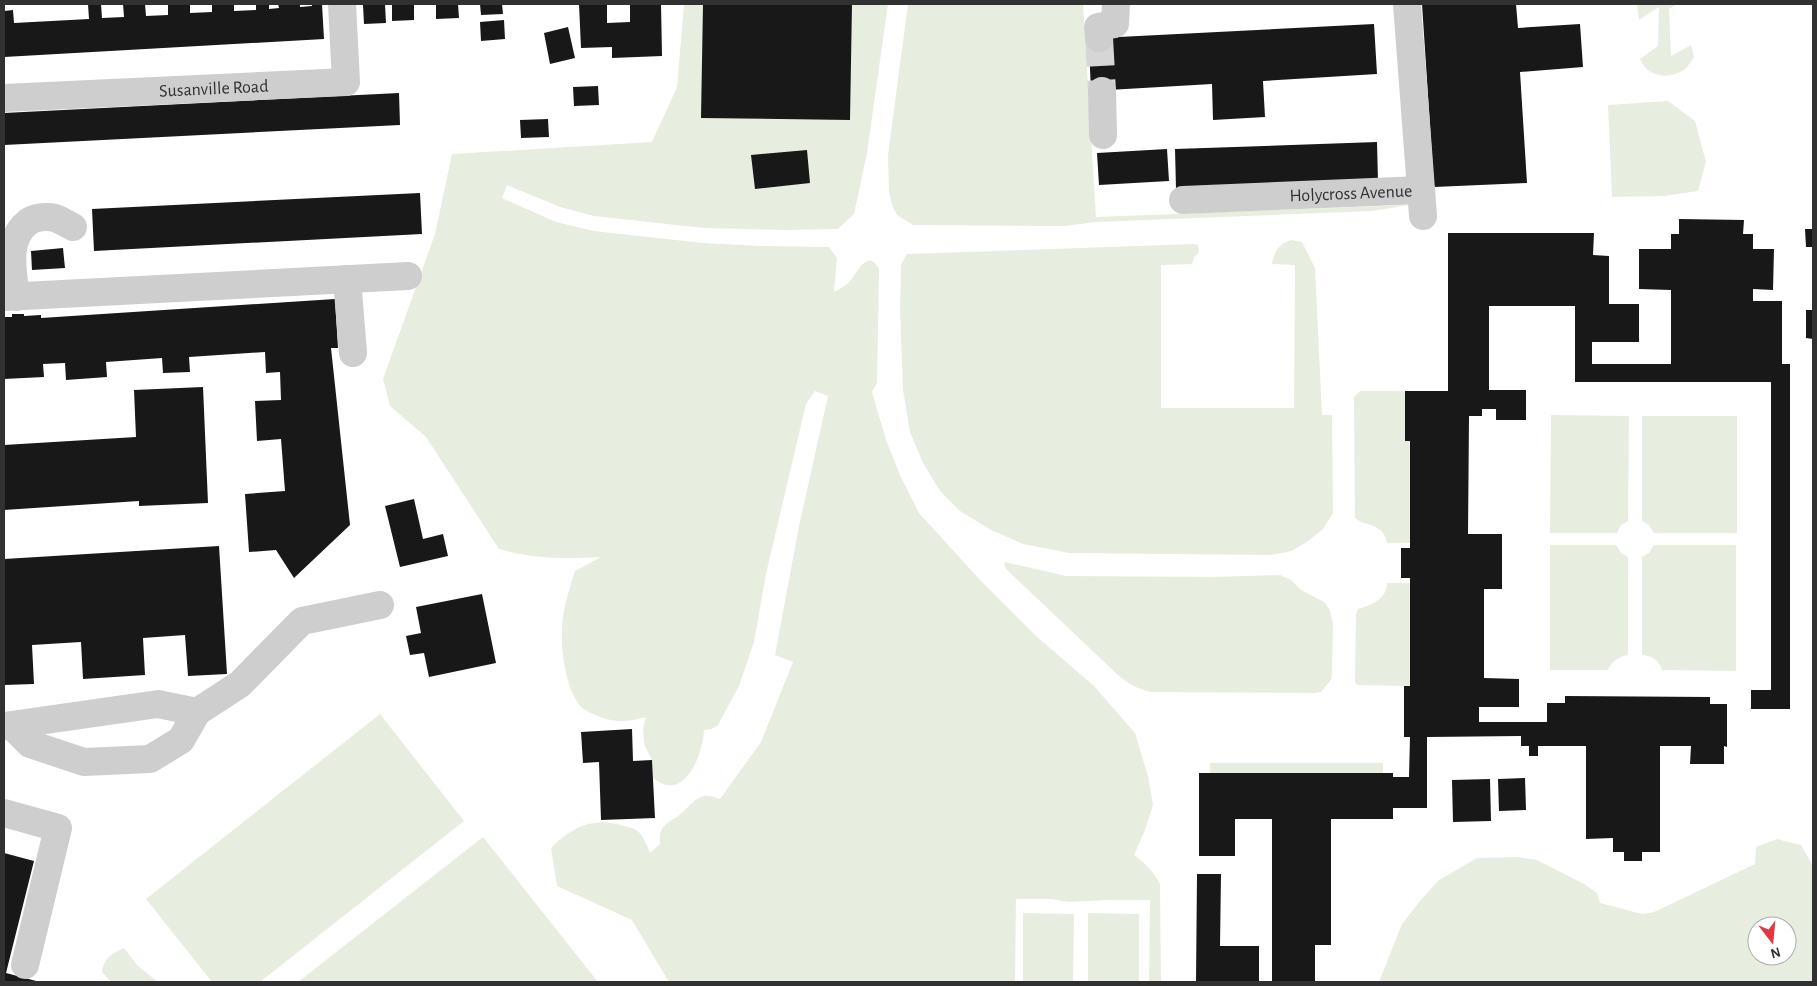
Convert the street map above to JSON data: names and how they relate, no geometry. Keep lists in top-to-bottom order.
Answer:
{
  "streets": {
    "street": ["Susanville Road", "Holycross Avenue"]
  },
  "north": "bottom"
}
